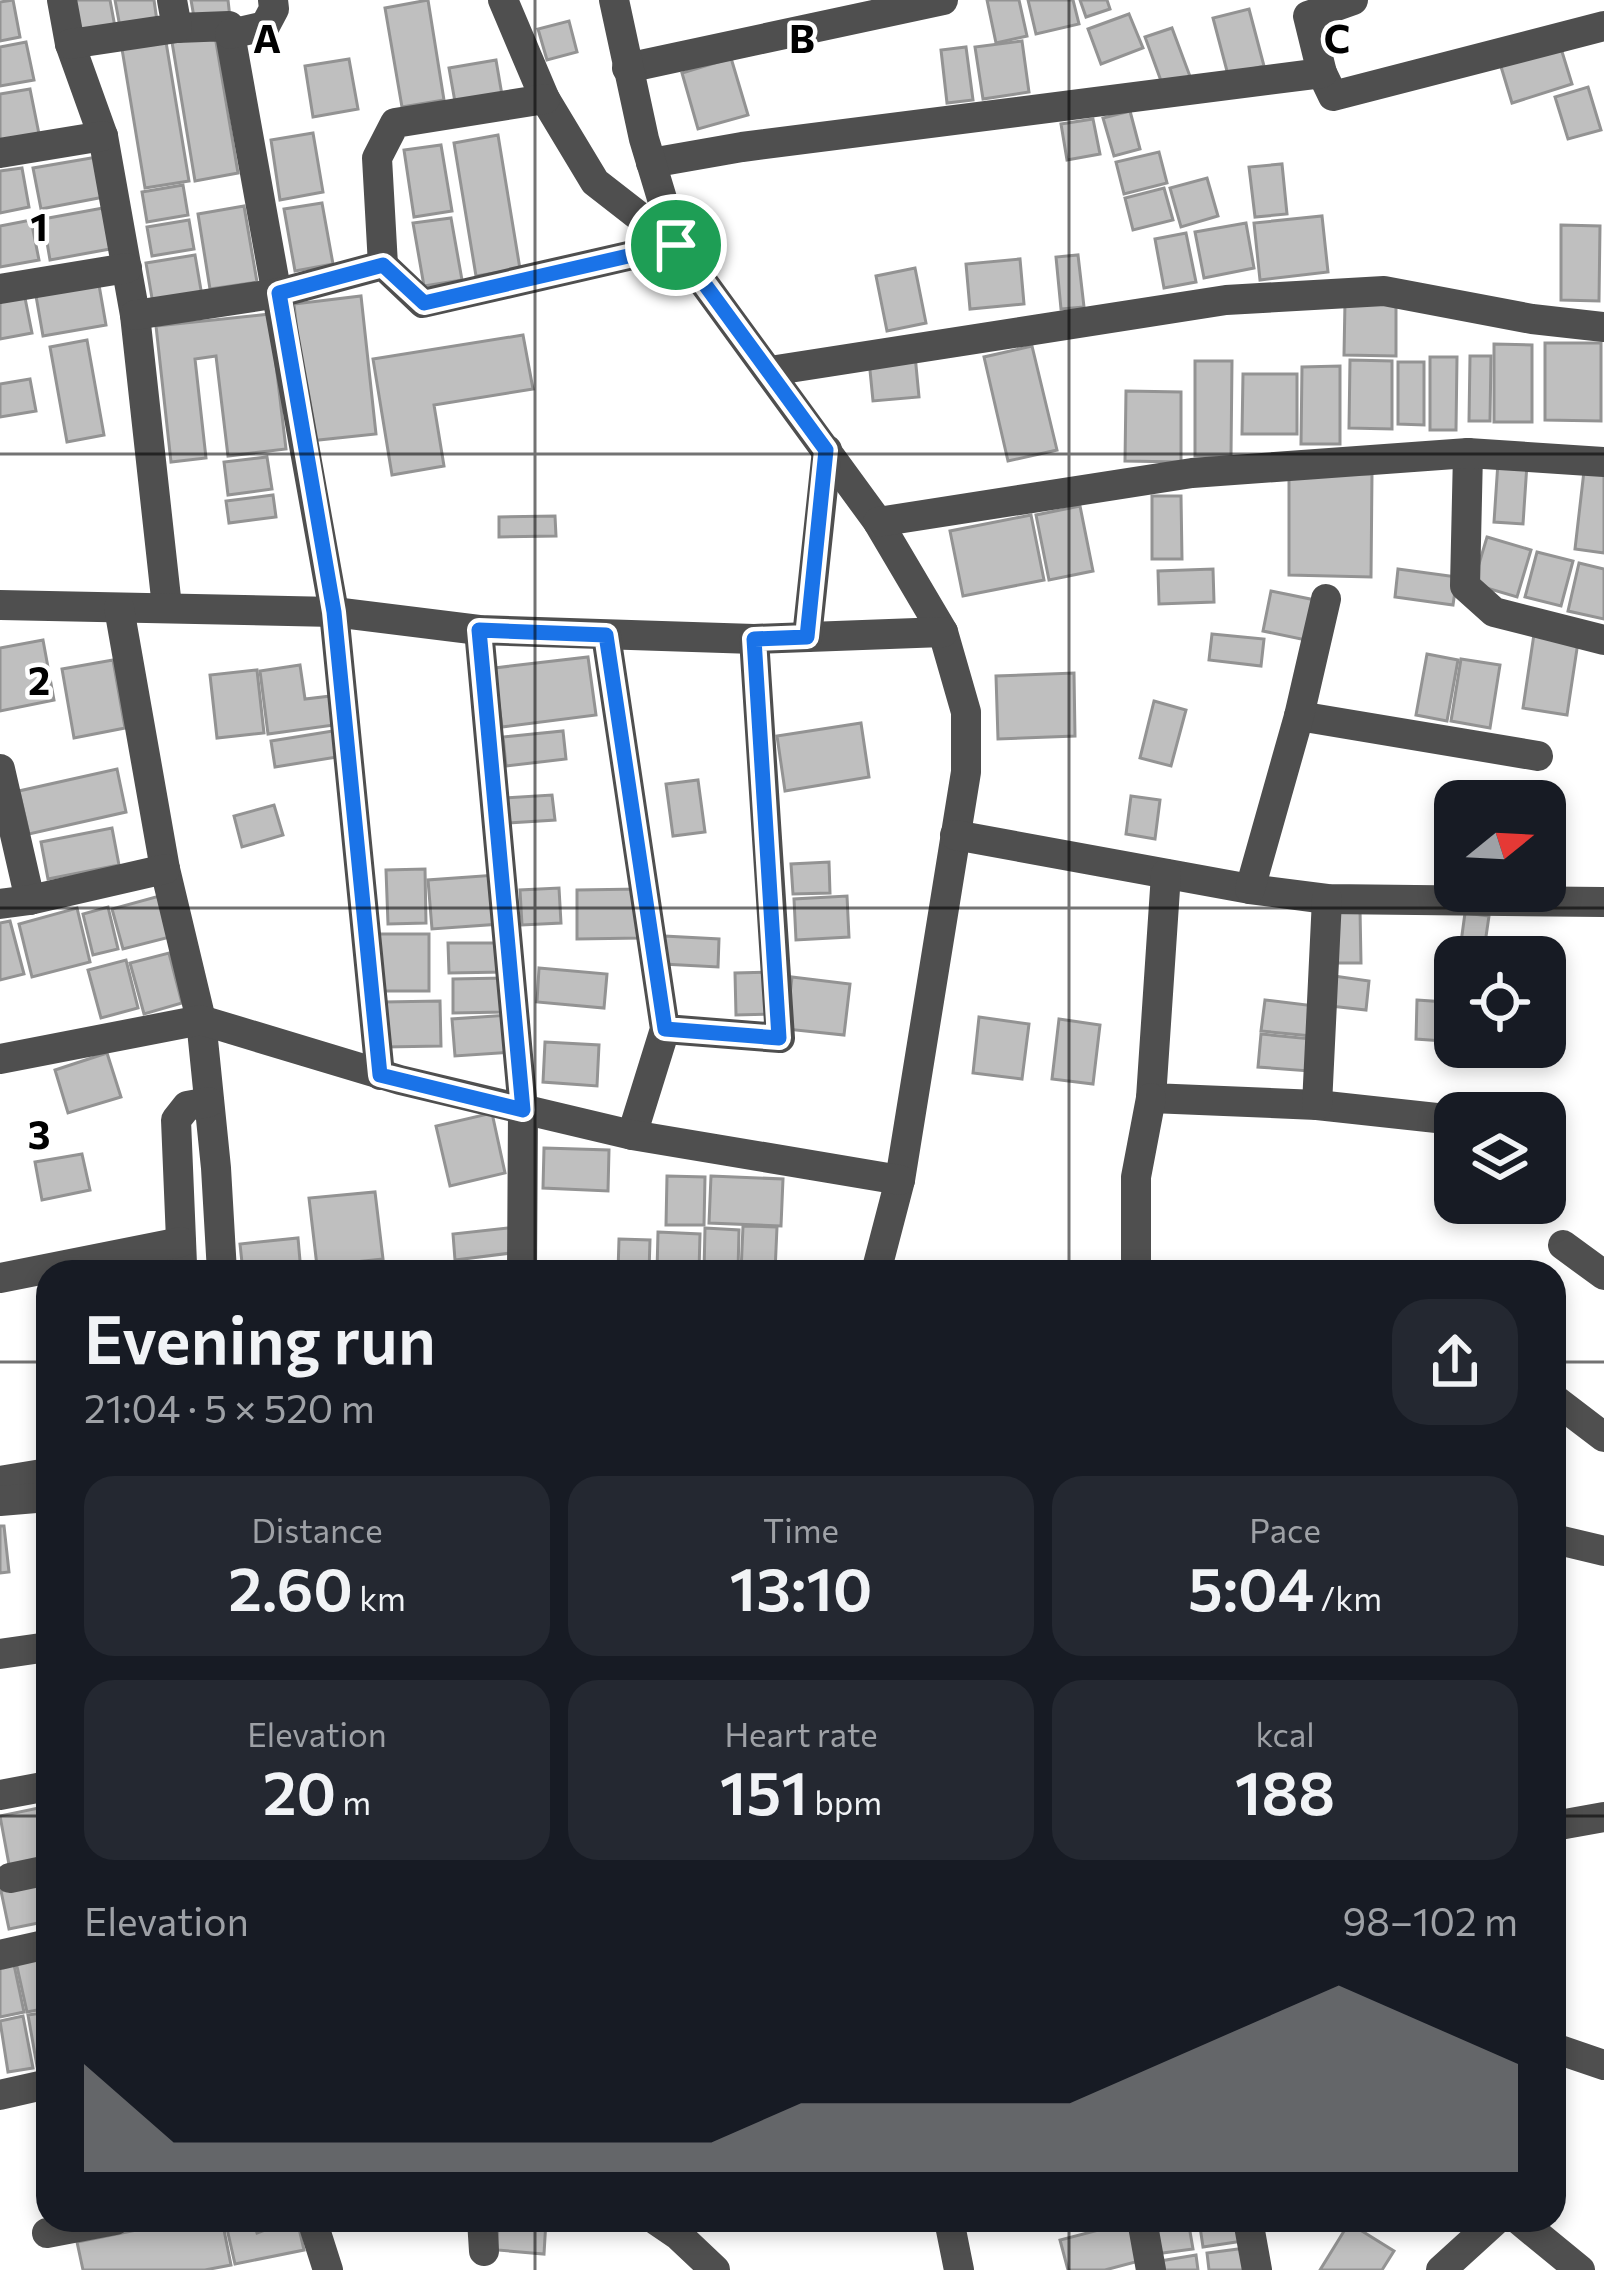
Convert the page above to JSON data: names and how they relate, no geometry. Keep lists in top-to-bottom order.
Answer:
{
  "north": "right",
  "page": {
    "heading": ["Evening run", "21:04 · 5 × 520 m"],
    "stats": [
      ["Distance", "2.60 km"],
      ["Time", "13:10"],
      ["Pace", "5:04 /km"],
      ["Elevation", "20 m"],
      ["Heart rate", "151 bpm"],
      ["kcal", "188"]
    ],
    "chart": ["Elevation", "98–102 m"]
  },
  "grid": {
    "columns": ["A", "B", "C"],
    "rows": ["1", "2", "3"]
  }
}
